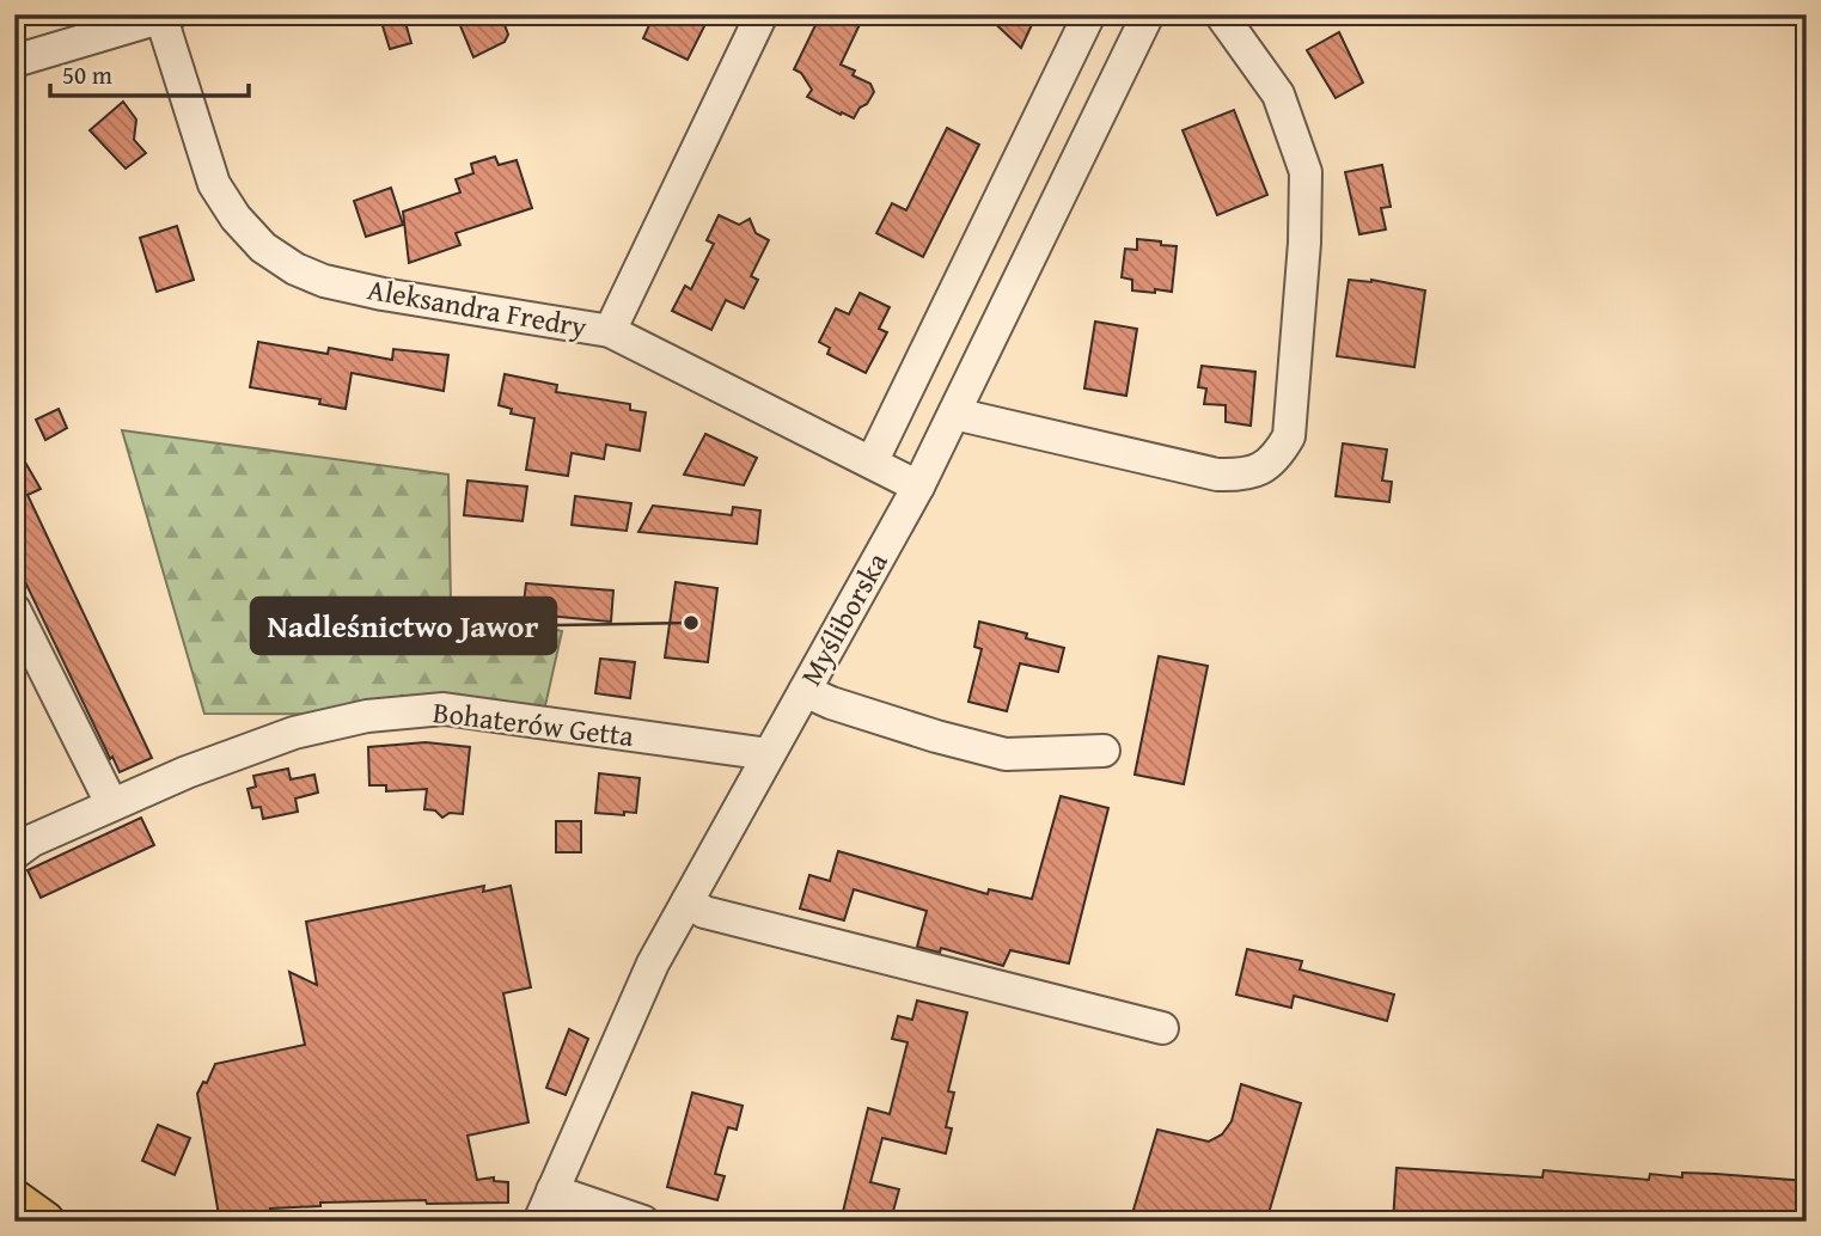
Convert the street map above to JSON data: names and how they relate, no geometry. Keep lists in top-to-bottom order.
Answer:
{
  "streets": {
    "street": ["Aleksandra Fredry", "Myśliborska", "Bohaterów Getta"]
  },
  "crossings": [
    ["Aleksandra Fredry", "Myśliborska"],
    ["Myśliborska", "Bohaterów Getta"]
  ],
  "places": ["Nadleśnictwo Jawor"],
  "scale_bar": "50 m"
}
